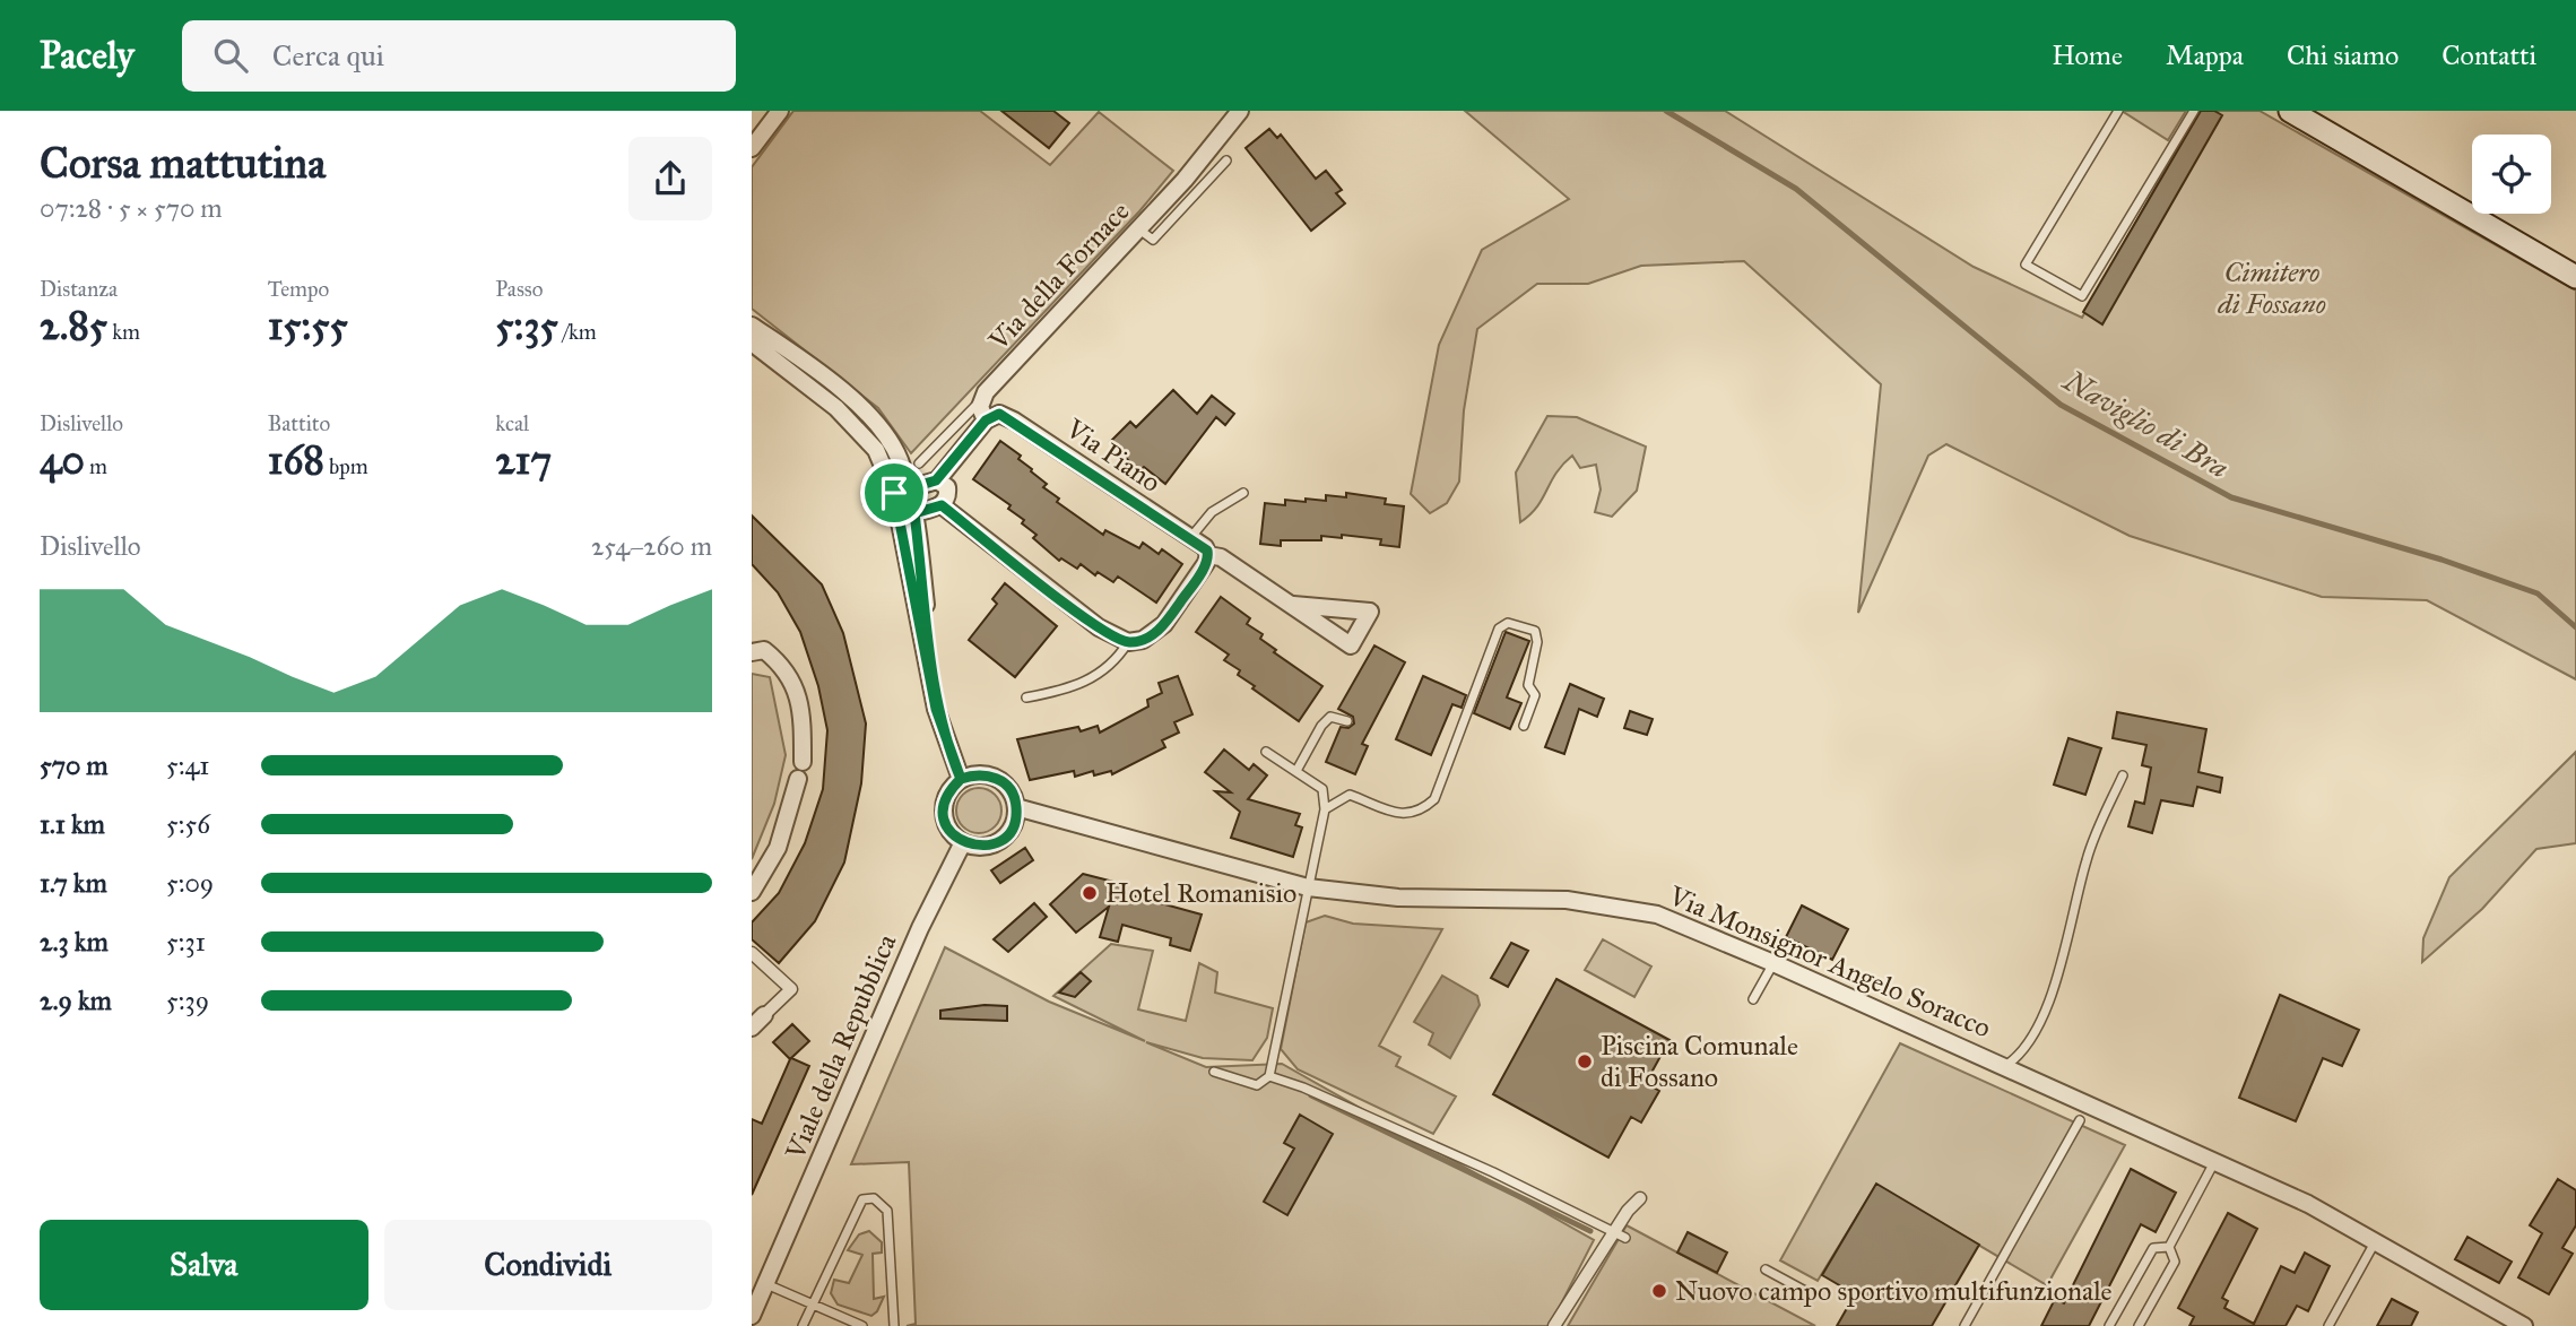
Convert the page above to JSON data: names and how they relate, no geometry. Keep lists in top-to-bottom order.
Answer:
{
  "streets": {
    "street": [
      "Via della Fornace",
      "Via Piano",
      "Via Monsignor Angelo Soracco",
      "Viale della Repubblica"
    ]
  },
  "crossings": [
    ["Via Monsignor Angelo Soracco", "Viale della Repubblica"]
  ],
  "water": ["Naviglio di Bra"],
  "parks": ["Cimitero di Fossano"],
  "places": ["Hotel Romanisio", "Piscina Comunale di Fossano", "Nuovo campo sportivo multifunzionale"],
  "page": {
    "header": "Pacely",
    "search": "Cerca qui",
    "nav": [
      "Home",
      "Mappa",
      "Chi siamo",
      "Contatti"
    ],
    "heading": ["Corsa mattutina", "07:28 · 5 × 570 m"],
    "stats": [
      ["Distanza", "2.85 km"],
      ["Tempo", "15:55"],
      ["Passo", "5:35 /km"],
      ["Dislivello", "40 m"],
      ["Battito", "168 bpm"],
      ["kcal", "217"]
    ],
    "chart": ["Dislivello", "254–260 m"],
    "list": [
      {
        "name": "570 m",
        "note": "5:41"
      },
      {
        "name": "1.1 km",
        "note": "5:56"
      },
      {
        "name": "1.7 km",
        "note": "5:09"
      },
      {
        "name": "2.3 km",
        "note": "5:31"
      },
      {
        "name": "2.9 km",
        "note": "5:39"
      }
    ],
    "buttons": ["Salva", "Condividi"]
  }
}
